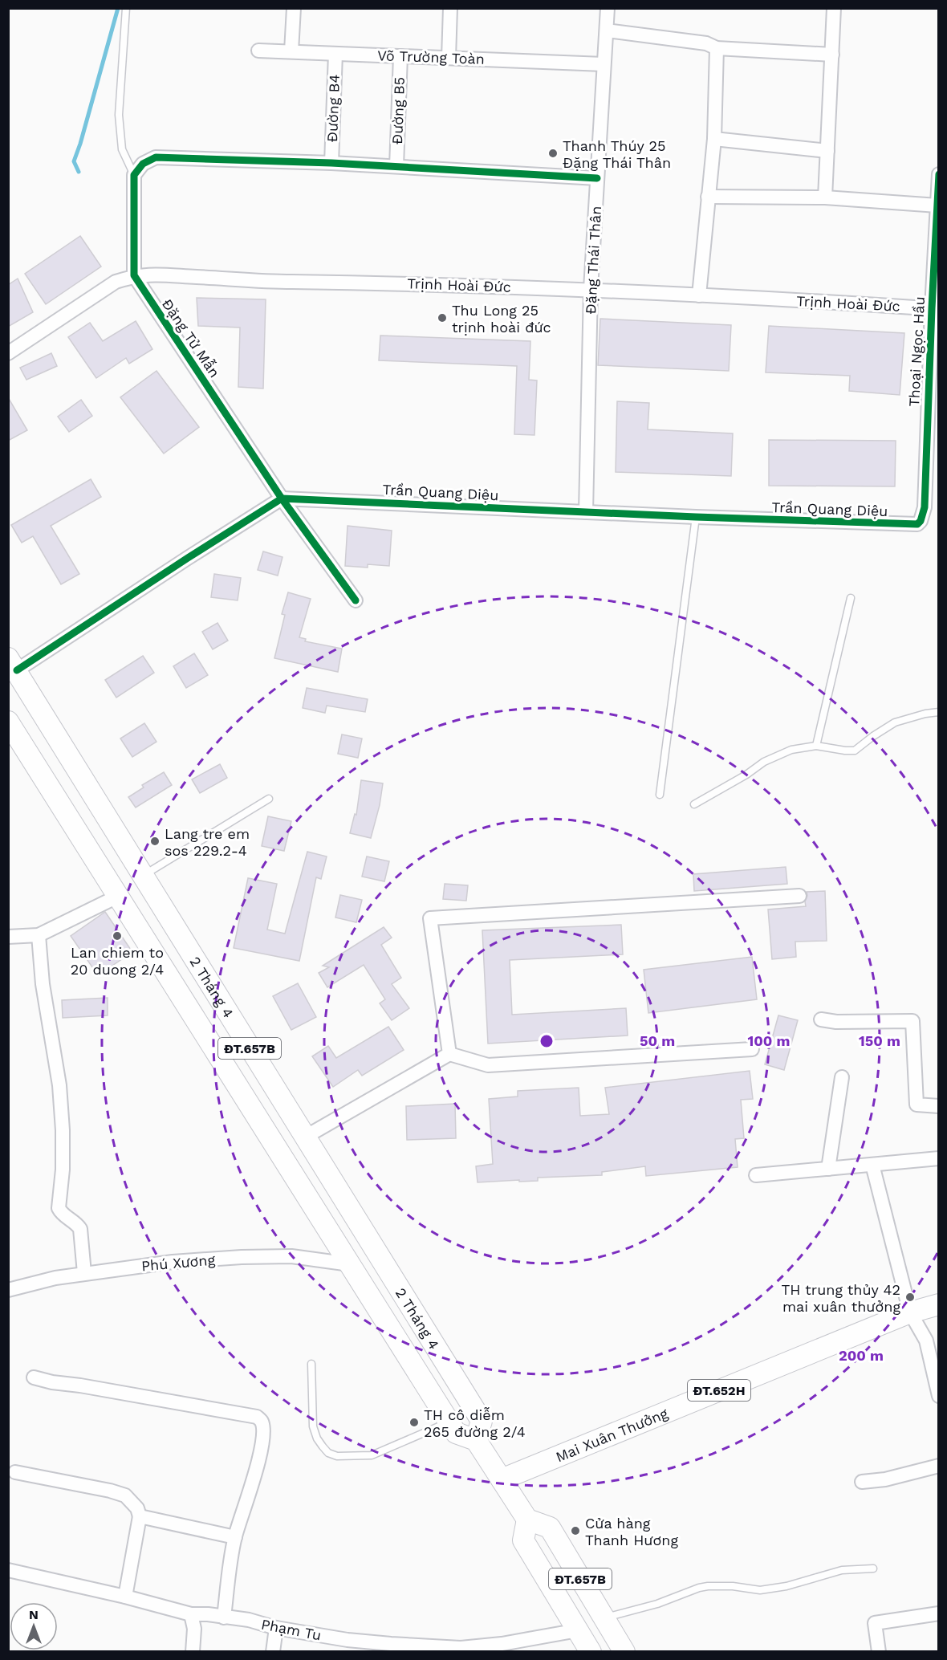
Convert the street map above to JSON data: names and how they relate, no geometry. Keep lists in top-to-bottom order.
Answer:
{
  "streets": {
    "main road": [
      "2 Tháng 4",
      "ĐT.657B",
      "ĐT.652H",
      "Mai Xuân Thưởng"
    ],
    "street": [
      "Võ Trường Toàn",
      "Đường B4",
      "Đường B5",
      "Đặng Thái Thân",
      "Trịnh Hoài Đức",
      "Đặng Tử Mẫn",
      "Thoại Ngọc Hầu",
      "Trần Quang Diệu",
      "Phú Xương",
      "Phạm Tu"
    ]
  },
  "crossings": [
    ["Võ Trường Toàn", "Đường B4"],
    ["Võ Trường Toàn", "Đường B5"],
    ["Võ Trường Toàn", "Đặng Thái Thân"],
    ["Đặng Thái Thân", "Trịnh Hoài Đức"],
    ["Đặng Thái Thân", "Trần Quang Diệu"],
    ["Trịnh Hoài Đức", "Đặng Tử Mẫn"],
    ["Trịnh Hoài Đức", "Thoại Ngọc Hầu"],
    ["Đặng Tử Mẫn", "Trần Quang Diệu"],
    ["Thoại Ngọc Hầu", "Trần Quang Diệu"],
    ["2 Tháng 4", "Phú Xương"],
    ["ĐT.657B", "Phạm Tu"]
  ],
  "places": [
    "Thanh Thúy 25 Đặng Thái Thân",
    "Thu Long 25 trịnh hoài đức",
    "Lang tre em sos 229.2-4",
    "Lan chiem to 20 duong 2/4",
    "TH trung thủy 42 mai xuân thưởng",
    "TH cô diễm 265 đường 2/4",
    "Cửa hàng Thanh Hương"
  ],
  "north": "top",
  "rings": [
    "50 m",
    "100 m",
    "150 m",
    "200 m"
  ]
}
